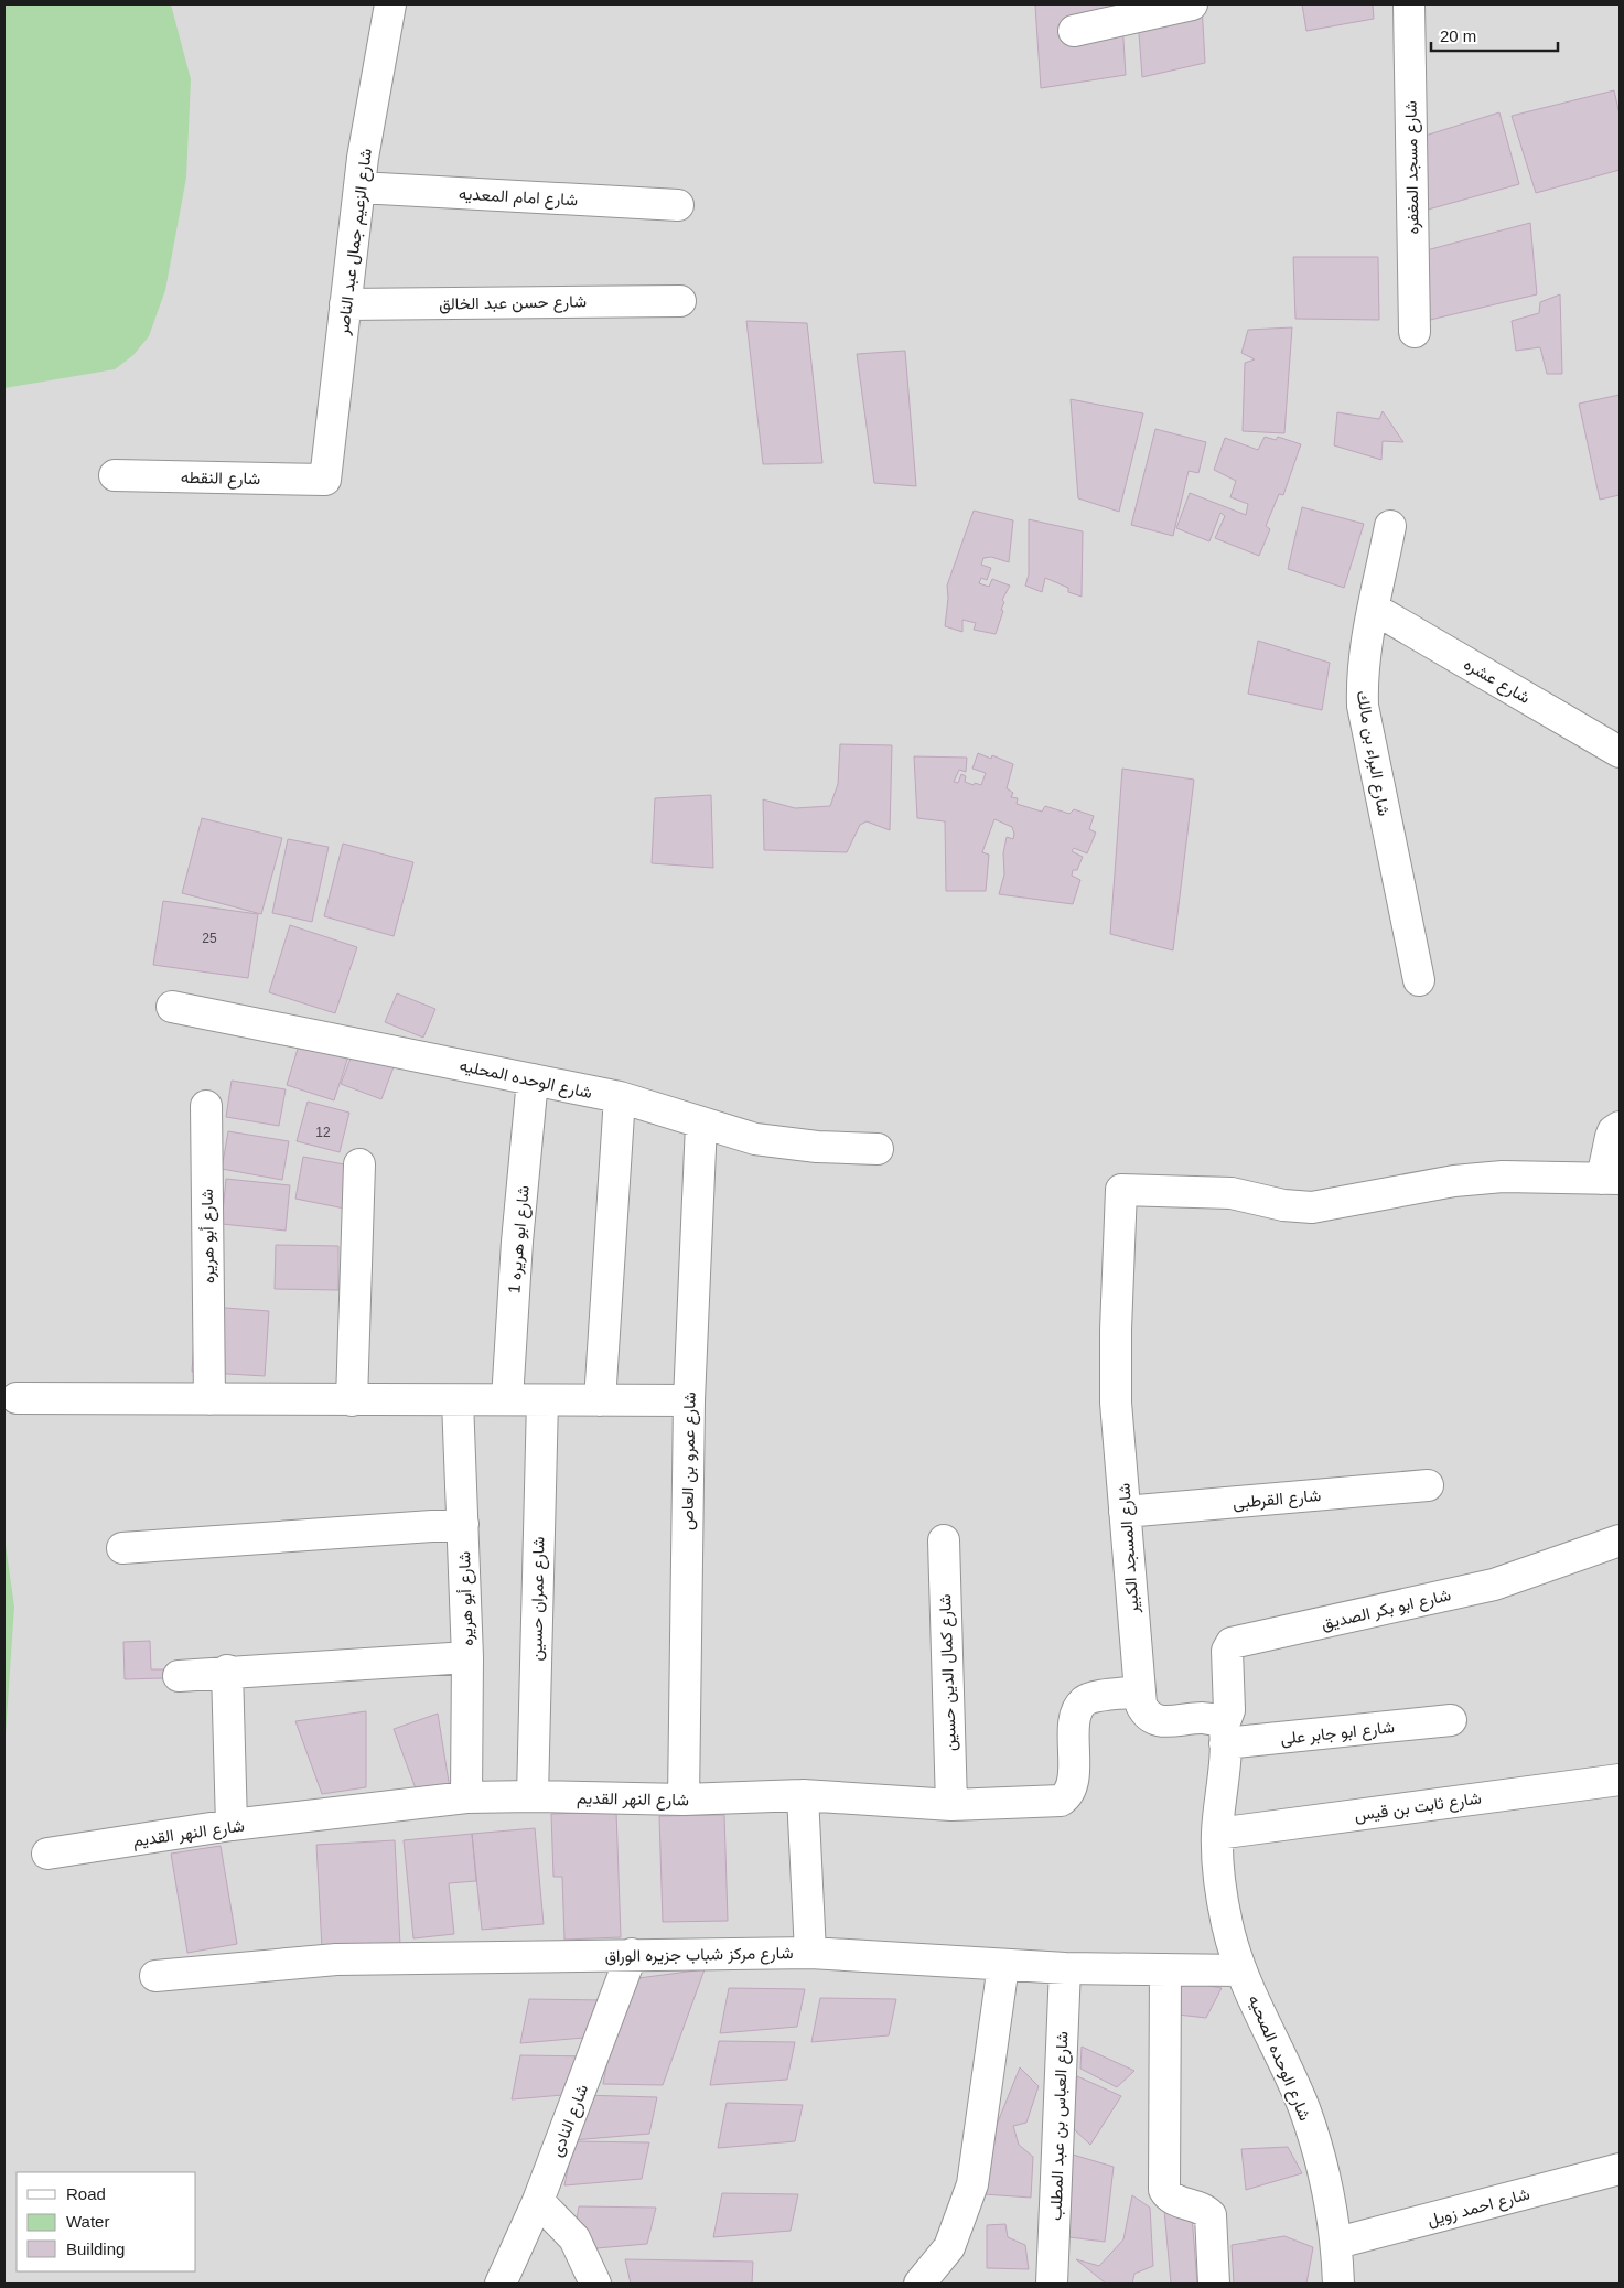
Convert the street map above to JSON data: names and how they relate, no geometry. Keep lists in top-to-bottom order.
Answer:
{
  "streets": {
    "street": [
      "شارع مسجد المغفره",
      "شارع امام المعديه",
      "شارع الزعيم جمال عبد الناصر",
      "شارع حسن عبد الخالق",
      "شارع النقطه",
      "شارع عشره",
      "شارع البراء بن مالك",
      "شارع الوحده المحليه",
      "شارع أبو هريره",
      "شارع ابو هريره 1",
      "شارع عمرو بن العاص",
      "شارع القرطبى",
      "شارع المسجد الكبير",
      "شارع عمران حسين",
      "شارع ابو بكر الصديق",
      "شارع كمال الدين حسين",
      "شارع ابو جابر على",
      "شارع النهر القديم",
      "شارع ثابت بن قيس",
      "شارع مركز شباب جزيره الوراق",
      "شارع الوحده الصحيه",
      "شارع النادى",
      "شارع العباس بن عبد المطلب",
      "شارع احمد زويل"
    ]
  },
  "crossings": [
    ["شارع امام المعديه", "شارع الزعيم جمال عبد الناصر"],
    ["شارع الزعيم جمال عبد الناصر", "شارع حسن عبد الخالق"],
    ["شارع الزعيم جمال عبد الناصر", "شارع النقطه"],
    ["شارع عشره", "شارع البراء بن مالك"],
    ["شارع الوحده المحليه", "شارع ابو هريره 1"],
    ["شارع الوحده المحليه", "شارع عمرو بن العاص"],
    ["شارع أبو هريره", "شارع النهر القديم"],
    ["شارع عمرو بن العاص", "شارع النهر القديم"],
    ["شارع القرطبى", "شارع المسجد الكبير"],
    ["شارع المسجد الكبير", "شارع ابو بكر الصديق"],
    ["شارع المسجد الكبير", "شارع ابو جابر على"],
    ["شارع المسجد الكبير", "شارع النهر القديم"],
    ["شارع عمران حسين", "شارع النهر القديم"],
    ["شارع ابو بكر الصديق", "شارع ابو جابر على"],
    ["شارع كمال الدين حسين", "شارع النهر القديم"],
    ["شارع ثابت بن قيس", "شارع الوحده الصحيه"],
    ["شارع مركز شباب جزيره الوراق", "شارع الوحده الصحيه"],
    ["شارع مركز شباب جزيره الوراق", "شارع النادى"],
    ["شارع مركز شباب جزيره الوراق", "شارع العباس بن عبد المطلب"],
    ["شارع الوحده الصحيه", "شارع احمد زويل"]
  ],
  "house_numbers": ["25", "12"],
  "legend": ["Road", "Water", "Building"],
  "scale_bar": "20 m"
}
